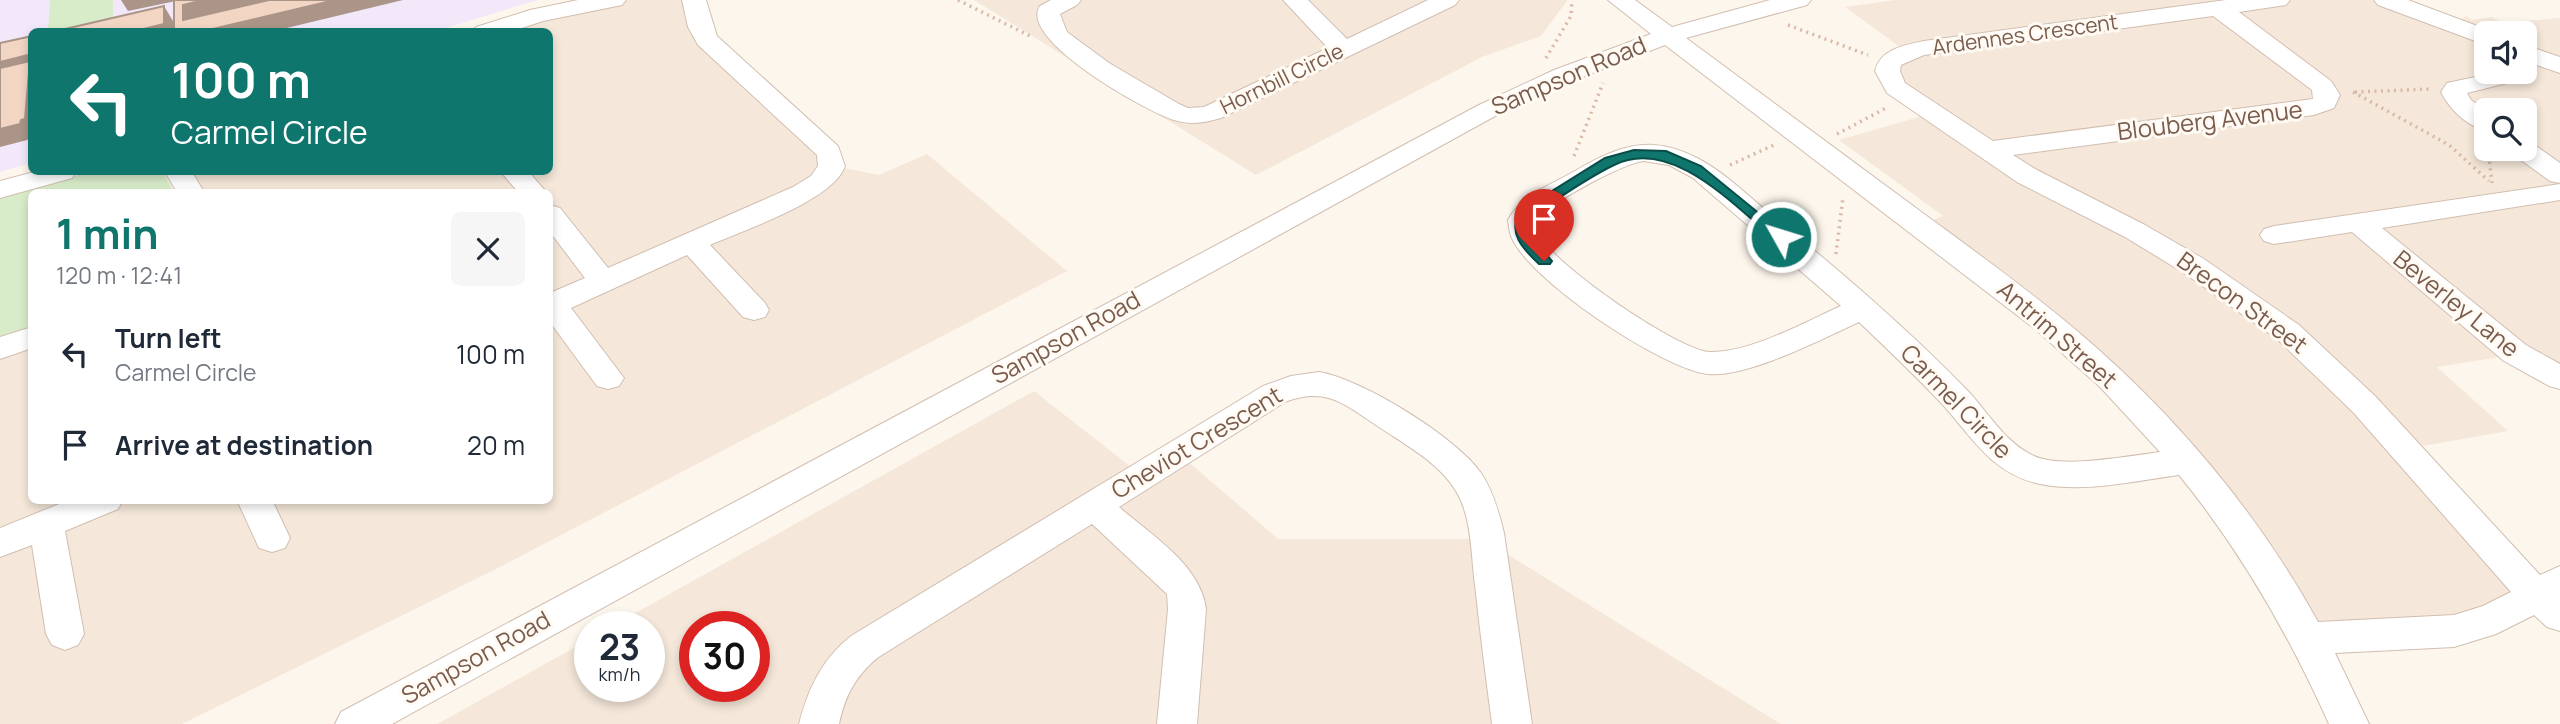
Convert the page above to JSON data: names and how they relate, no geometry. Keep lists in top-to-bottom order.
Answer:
{
  "streets": {
    "street": [
      "Ardennes Crescent",
      "Sampson Road",
      "Hornbill Circle",
      "Blouberg Avenue",
      "Brecon Street",
      "Beverley Lane",
      "Antrim Street",
      "Carmel Circle",
      "Cheviot Crescent"
    ]
  },
  "crossings": [
    ["Ardennes Crescent", "Blouberg Avenue"],
    ["Ardennes Crescent", "Brecon Street"],
    ["Sampson Road", "Antrim Street"],
    ["Blouberg Avenue", "Brecon Street"],
    ["Antrim Street", "Carmel Circle"]
  ],
  "page": {
    "turn": ["100 m", "Carmel Circle"],
    "heading": ["1 min", "120 m · 12:41"],
    "list": [
      {
        "name": "Turn left",
        "note": "Carmel Circle",
        "value": "100 m"
      },
      {
        "name": "Arrive at destination",
        "value": "20 m"
      }
    ],
    "speed": "23 km/h",
    "limit": "30"
  }
}
